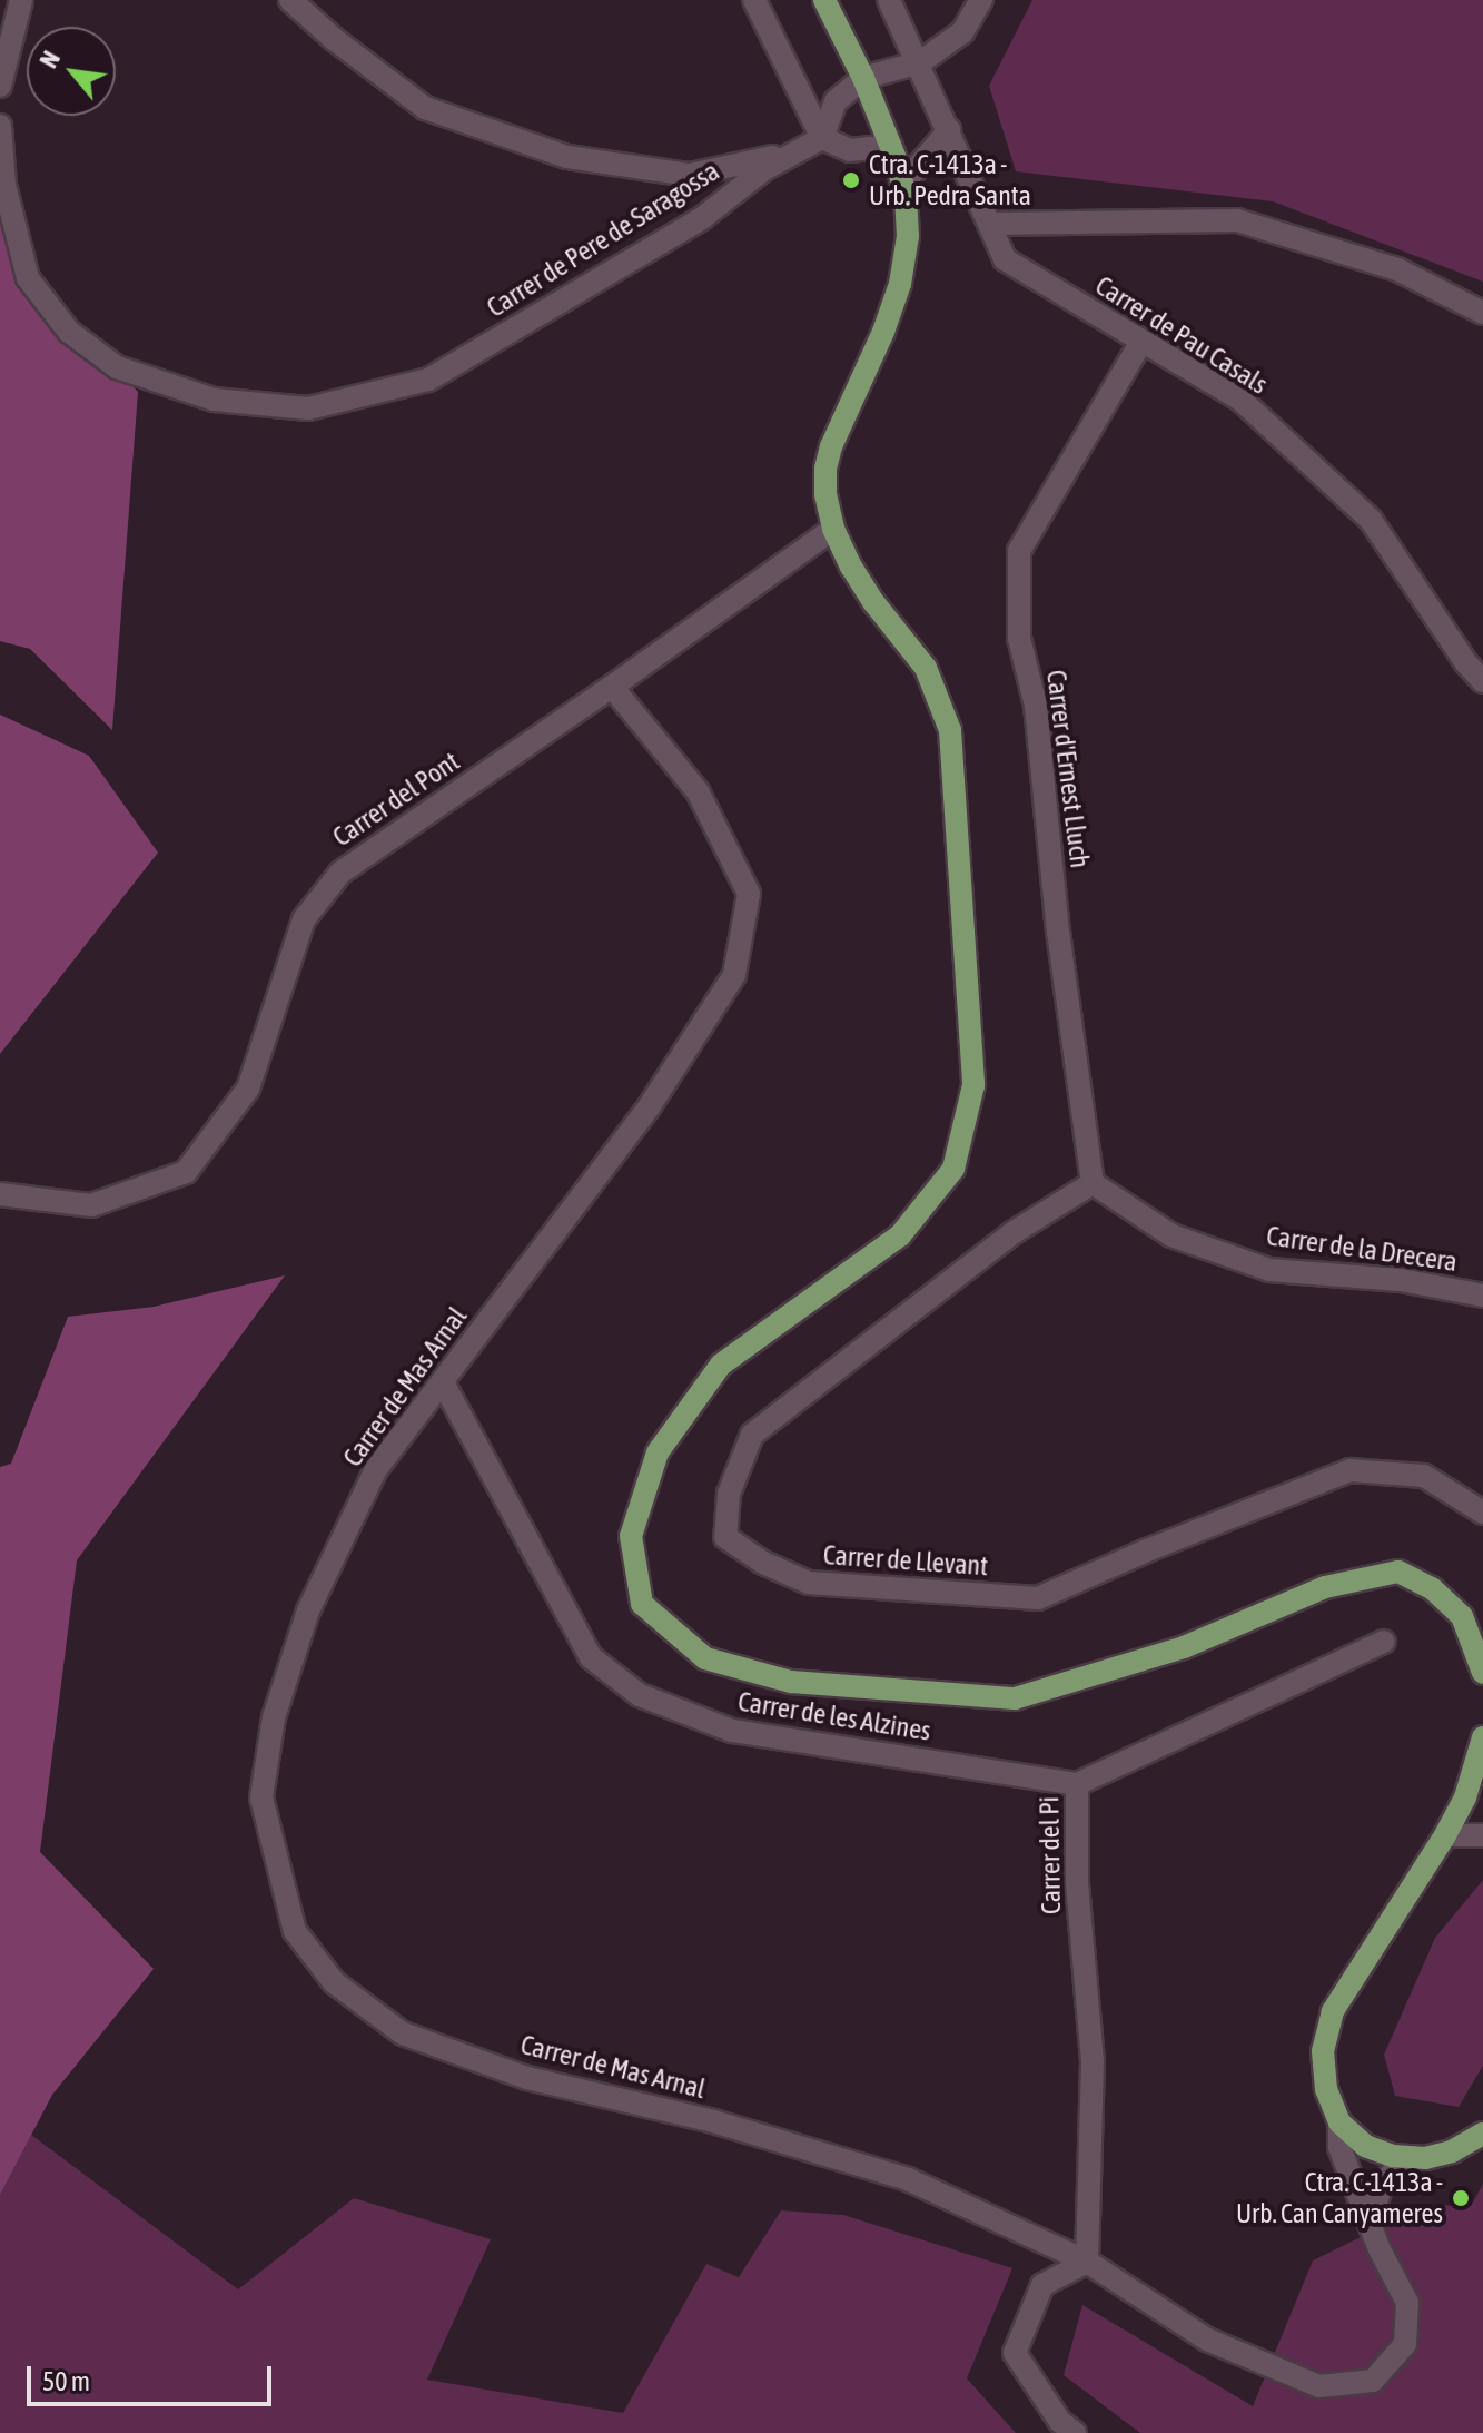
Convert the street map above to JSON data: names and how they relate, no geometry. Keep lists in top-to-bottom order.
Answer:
{
  "streets": {
    "street": [
      "Carrer de Pere de Saragossa",
      "Carrer de Pau Casals",
      "Carrer d'Ernest Lluch",
      "Carrer del Pont",
      "Carrer de la Drecera",
      "Carrer de Mas Arnal",
      "Carrer de Llevant",
      "Carrer de les Alzines",
      "Carrer del Pi"
    ]
  },
  "crossings": [
    ["Carrer de Pau Casals", "Carrer d'Ernest Lluch"],
    ["Carrer d'Ernest Lluch", "Carrer de la Drecera"],
    ["Carrer d'Ernest Lluch", "Carrer de Llevant"],
    ["Carrer del Pont", "Carrer de Mas Arnal"],
    ["Carrer de la Drecera", "Carrer de Llevant"],
    ["Carrer de Mas Arnal", "Carrer de les Alzines"],
    ["Carrer de Mas Arnal", "Carrer del Pi"],
    ["Carrer de les Alzines", "Carrer del Pi"]
  ],
  "places": ["Ctra. C-1413a - Urb. Pedra Santa", "Ctra. C-1413a - Urb. Can Canyameres"],
  "scale_bar": "50 m",
  "north": "top left"
}
